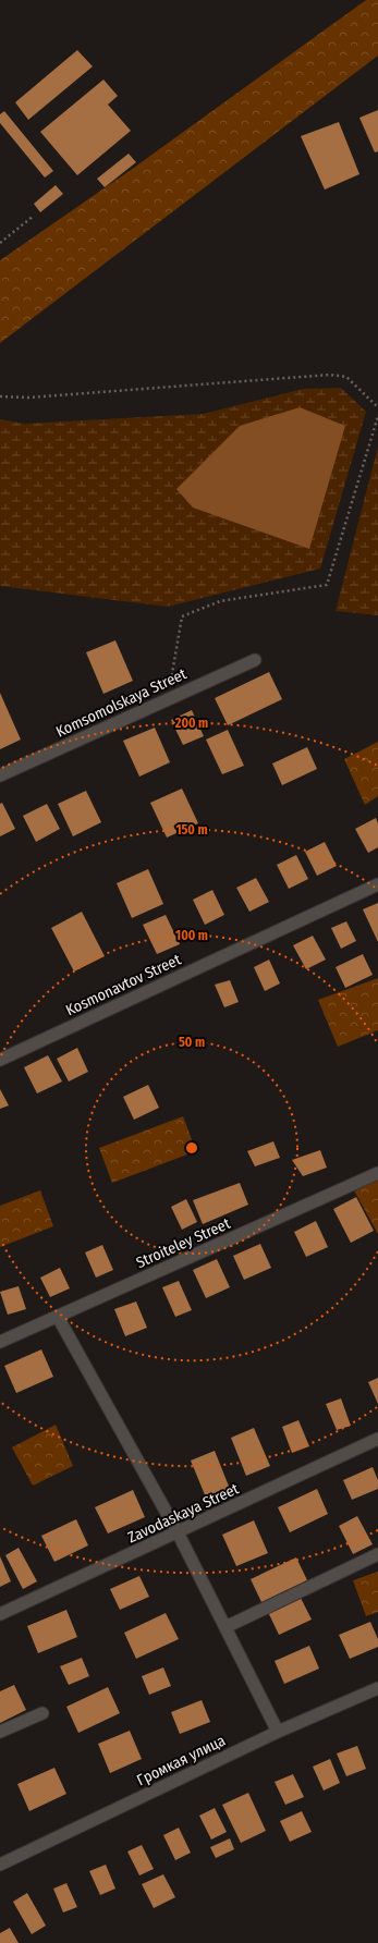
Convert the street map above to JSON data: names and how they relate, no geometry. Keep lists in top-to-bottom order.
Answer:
{
  "streets": {
    "street": [
      "Komsomolskaya Street",
      "Kosmonavtov Street",
      "Stroiteley Street",
      "Zavodaskaya Street",
      "Громкая улица"
    ]
  },
  "rings": [
    "200 m",
    "150 m",
    "100 m",
    "50 m"
  ]
}
